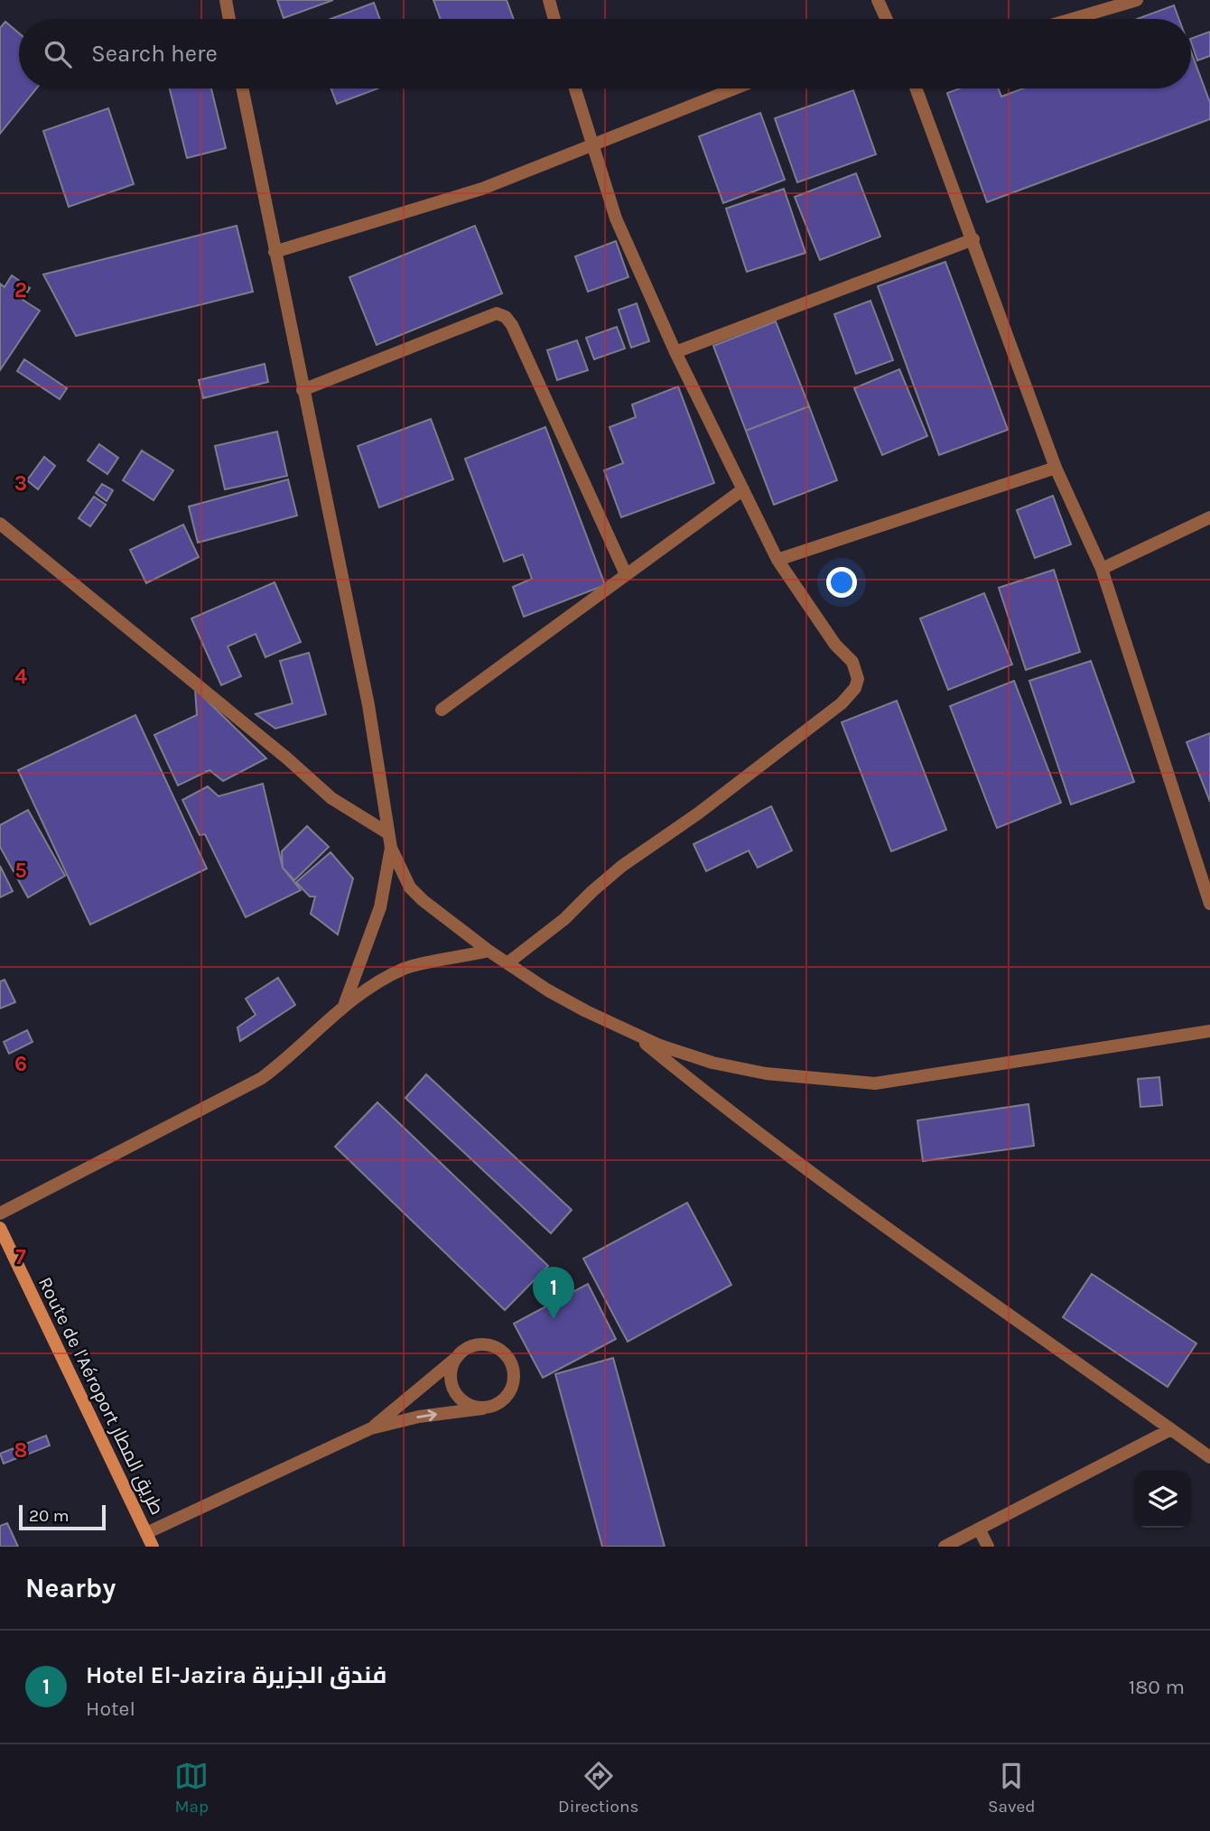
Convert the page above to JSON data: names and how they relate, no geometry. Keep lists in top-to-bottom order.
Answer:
{
  "streets": {
    "street": ["Route de l'Aéroport طريق المطار"]
  },
  "scale_bar": "20 m",
  "page": {
    "search": "Search here",
    "pins": "1",
    "scale": "20 m",
    "heading": "Nearby",
    "list": [
      {
        "mark": "1",
        "name": "Hotel El-Jazira فندق الجزيرة",
        "note": "Hotel",
        "value": "180 m"
      }
    ],
    "nav": ["Map", "Directions", "Saved"]
  },
  "grid": {
    "rows": [
      "2",
      "3",
      "4",
      "5",
      "6",
      "7",
      "8"
    ]
  }
}
